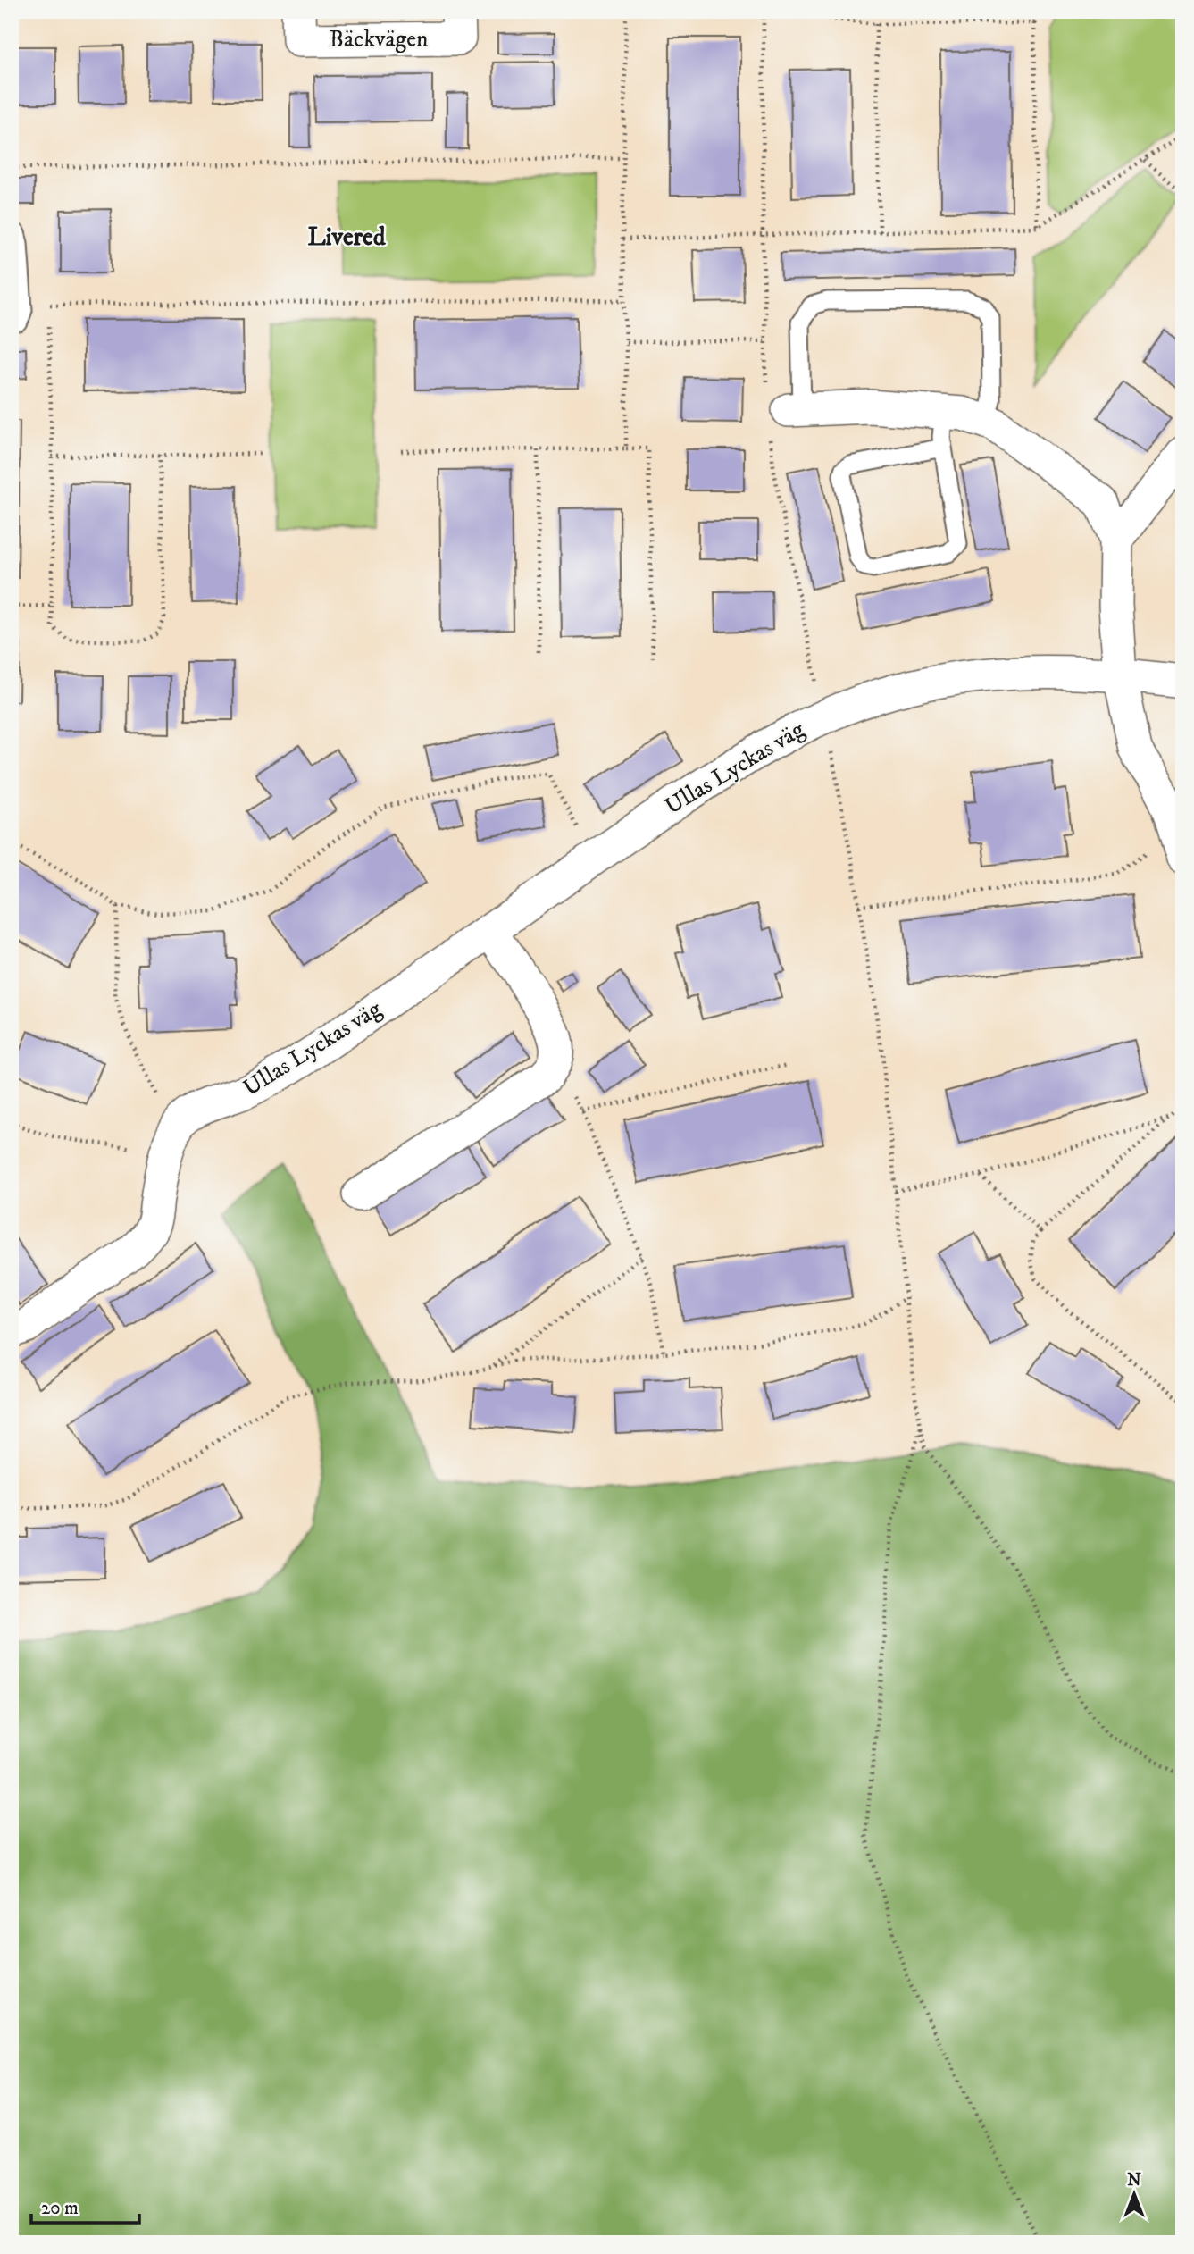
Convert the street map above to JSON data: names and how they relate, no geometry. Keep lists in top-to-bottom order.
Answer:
{
  "streets": {
    "street": ["Bäckvägen", "Ullas Lyckas väg"]
  },
  "districts": ["Livered"],
  "scale_bar": "20 m",
  "north": "top"
}
